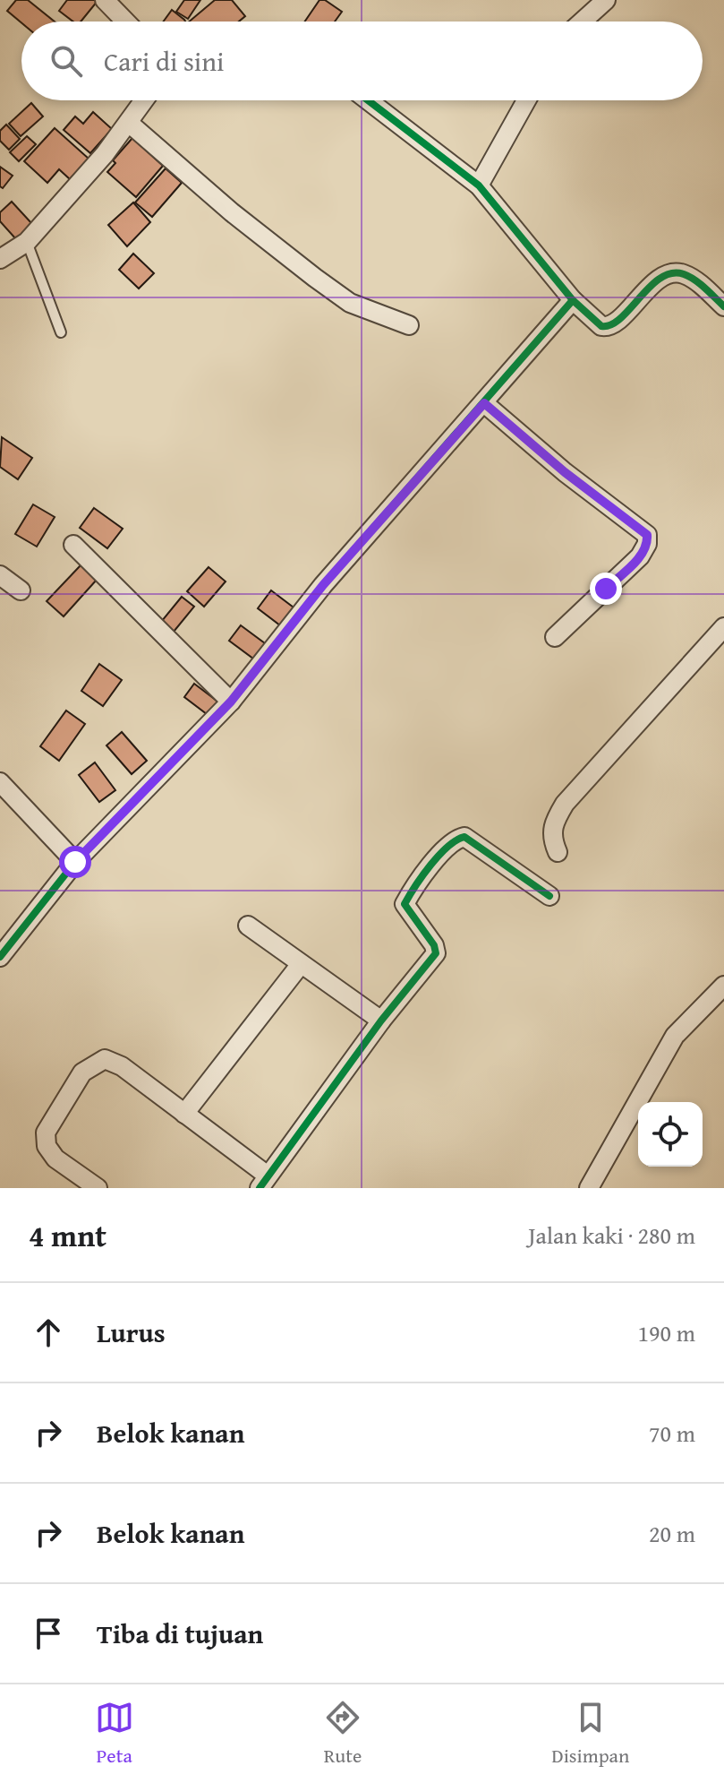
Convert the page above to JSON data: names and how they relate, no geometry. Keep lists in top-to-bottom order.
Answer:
{
  "page": {
    "search": "Cari di sini",
    "heading": ["4 mnt", "Jalan kaki · 280 m"],
    "list": [
      ["Lurus", "190 m"],
      ["Belok kanan", "70 m"],
      ["Belok kanan", "20 m"],
      "Tiba di tujuan"
    ],
    "nav": ["Peta", "Rute", "Disimpan"]
  }
}
